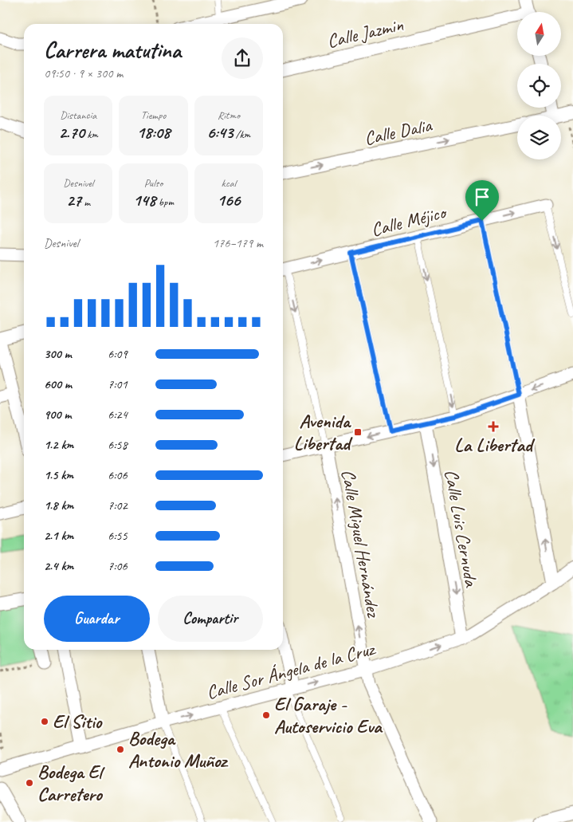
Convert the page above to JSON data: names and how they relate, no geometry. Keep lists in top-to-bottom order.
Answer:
{
  "streets": {
    "street": [
      "Calle Jazmin",
      "Calle Dalia",
      "Calle Méjico",
      "Calle Luis Cernuda",
      "Calle Miguel Hernández",
      "Calle Sor Ángela de la Cruz"
    ]
  },
  "crossings": [
    ["Calle Luis Cernuda", "Calle Sor Ángela de la Cruz"],
    ["Calle Miguel Hernández", "Calle Sor Ángela de la Cruz"]
  ],
  "one_way": [
    "Calle Dalia",
    "Calle Méjico",
    "Calle Miguel Hernández",
    "Calle Sor Ángela de la Cruz"
  ],
  "places": {
    "health": ["La Libertad"],
    "transit": ["Avenida Libertad"],
    "other": [
      "El Garaje - Autoservicio Eva",
      "El Sitio",
      "Bodega Antonio Muñoz",
      "Bodega El Carretero"
    ]
  },
  "north": "top",
  "page": {
    "heading": ["Carrera matutina", "09:50 · 9 × 300 m"],
    "stats": [
      ["Distancia", "2.70 km"],
      ["Tiempo", "18:08"],
      ["Ritmo", "6:43 /km"],
      ["Desnivel", "27 m"],
      ["Pulso", "148 bpm"],
      ["kcal", "166"]
    ],
    "chart": ["Desnivel", "176–179 m"],
    "list": [
      {
        "name": "300 m",
        "note": "6:09"
      },
      {
        "name": "600 m",
        "note": "7:01"
      },
      {
        "name": "900 m",
        "note": "6:24"
      },
      {
        "name": "1.2 km",
        "note": "6:58"
      },
      {
        "name": "1.5 km",
        "note": "6:06"
      },
      {
        "name": "1.8 km",
        "note": "7:02"
      },
      {
        "name": "2.1 km",
        "note": "6:55"
      },
      {
        "name": "2.4 km",
        "note": "7:06"
      }
    ],
    "buttons": ["Guardar", "Compartir"]
  }
}
